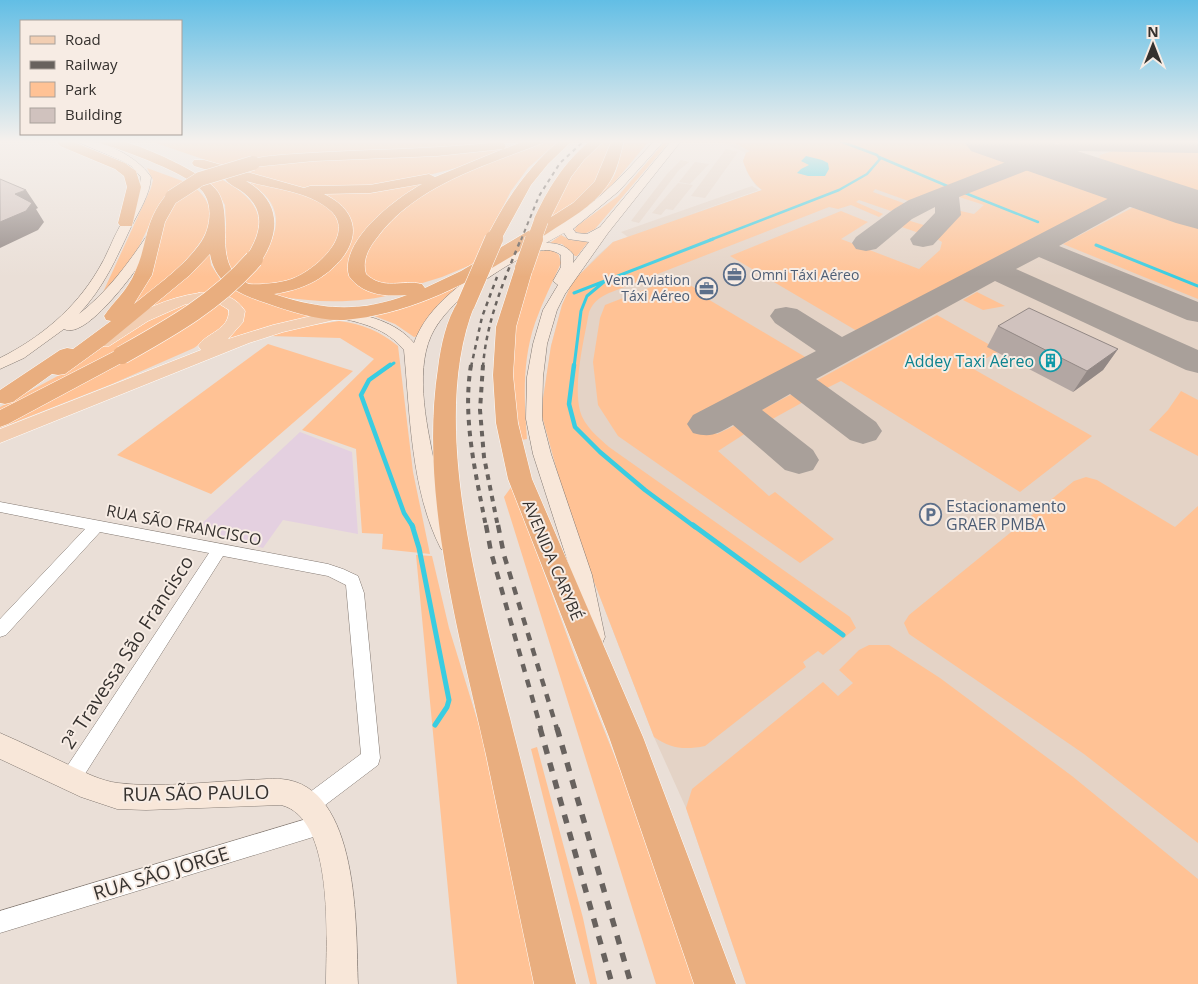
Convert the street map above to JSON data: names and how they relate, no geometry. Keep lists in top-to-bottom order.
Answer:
{
  "streets": {
    "highway": ["AVENIDA CARYBÉ"],
    "main road": ["RUA SÃO PAULO"],
    "street": ["RUA SÃO FRANCISCO", "2ª Travessa São Francisco", "RUA SÃO JORGE"]
  },
  "crossings": [
    ["RUA SÃO FRANCISCO", "2ª Travessa São Francisco"],
    ["RUA SÃO FRANCISCO", "RUA SÃO PAULO"],
    ["RUA SÃO FRANCISCO", "RUA SÃO JORGE"],
    ["2ª Travessa São Francisco", "RUA SÃO PAULO"],
    ["RUA SÃO PAULO", "RUA SÃO JORGE"]
  ],
  "places": {
    "office": ["Omni Táxi Aéreo", "Vem Aviation Táxi Aéreo"],
    "building": ["Addey Taxi Aéreo"],
    "parking": ["Estacionamento GRAER PMBA"]
  },
  "legend": [
    "Road",
    "Railway",
    "Park",
    "Building"
  ],
  "north": "top"
}
